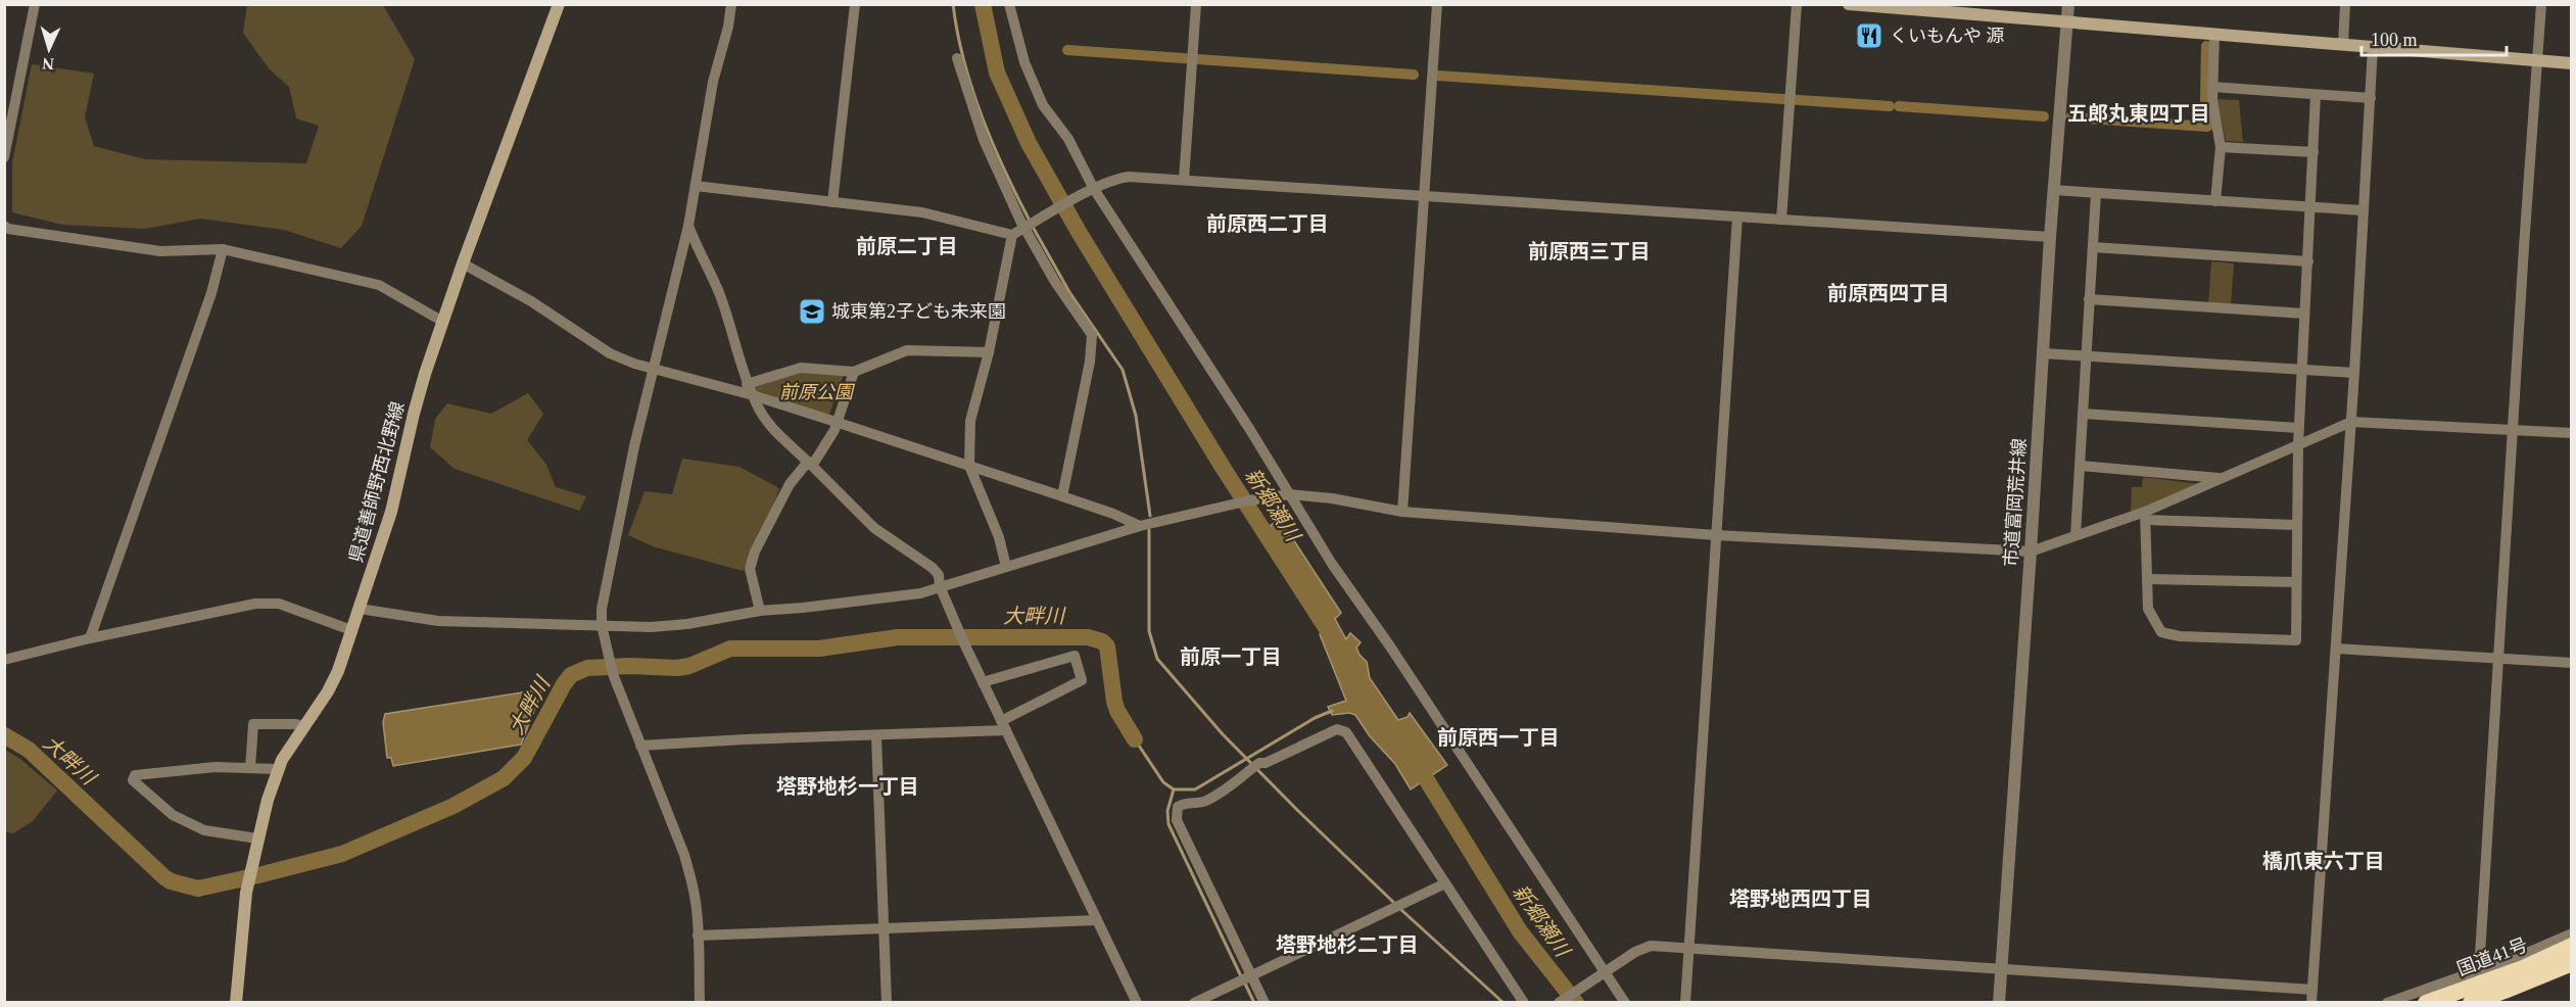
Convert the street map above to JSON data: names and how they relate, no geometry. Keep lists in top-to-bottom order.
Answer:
{
  "streets": {
    "highway": ["国道41号"],
    "main road": ["県道善師野西北野線"],
    "street": ["市道富岡荒井線"]
  },
  "districts": [
    "五郎丸東四丁目",
    "前原西二丁目",
    "前原二丁目",
    "前原西三丁目",
    "前原西四丁目",
    "前原一丁目",
    "前原西一丁目",
    "塔野地杉一丁目",
    "橋爪東六丁目",
    "塔野地西四丁目",
    "塔野地杉二丁目"
  ],
  "water": ["新郷瀬川", "大畔川"],
  "parks": ["前原公園"],
  "places": {
    "restaurant": ["くいもんや 源"],
    "school or university": ["城東第2子ども未来園"]
  },
  "scale_bar": "100 m",
  "north": "bottom"
}
